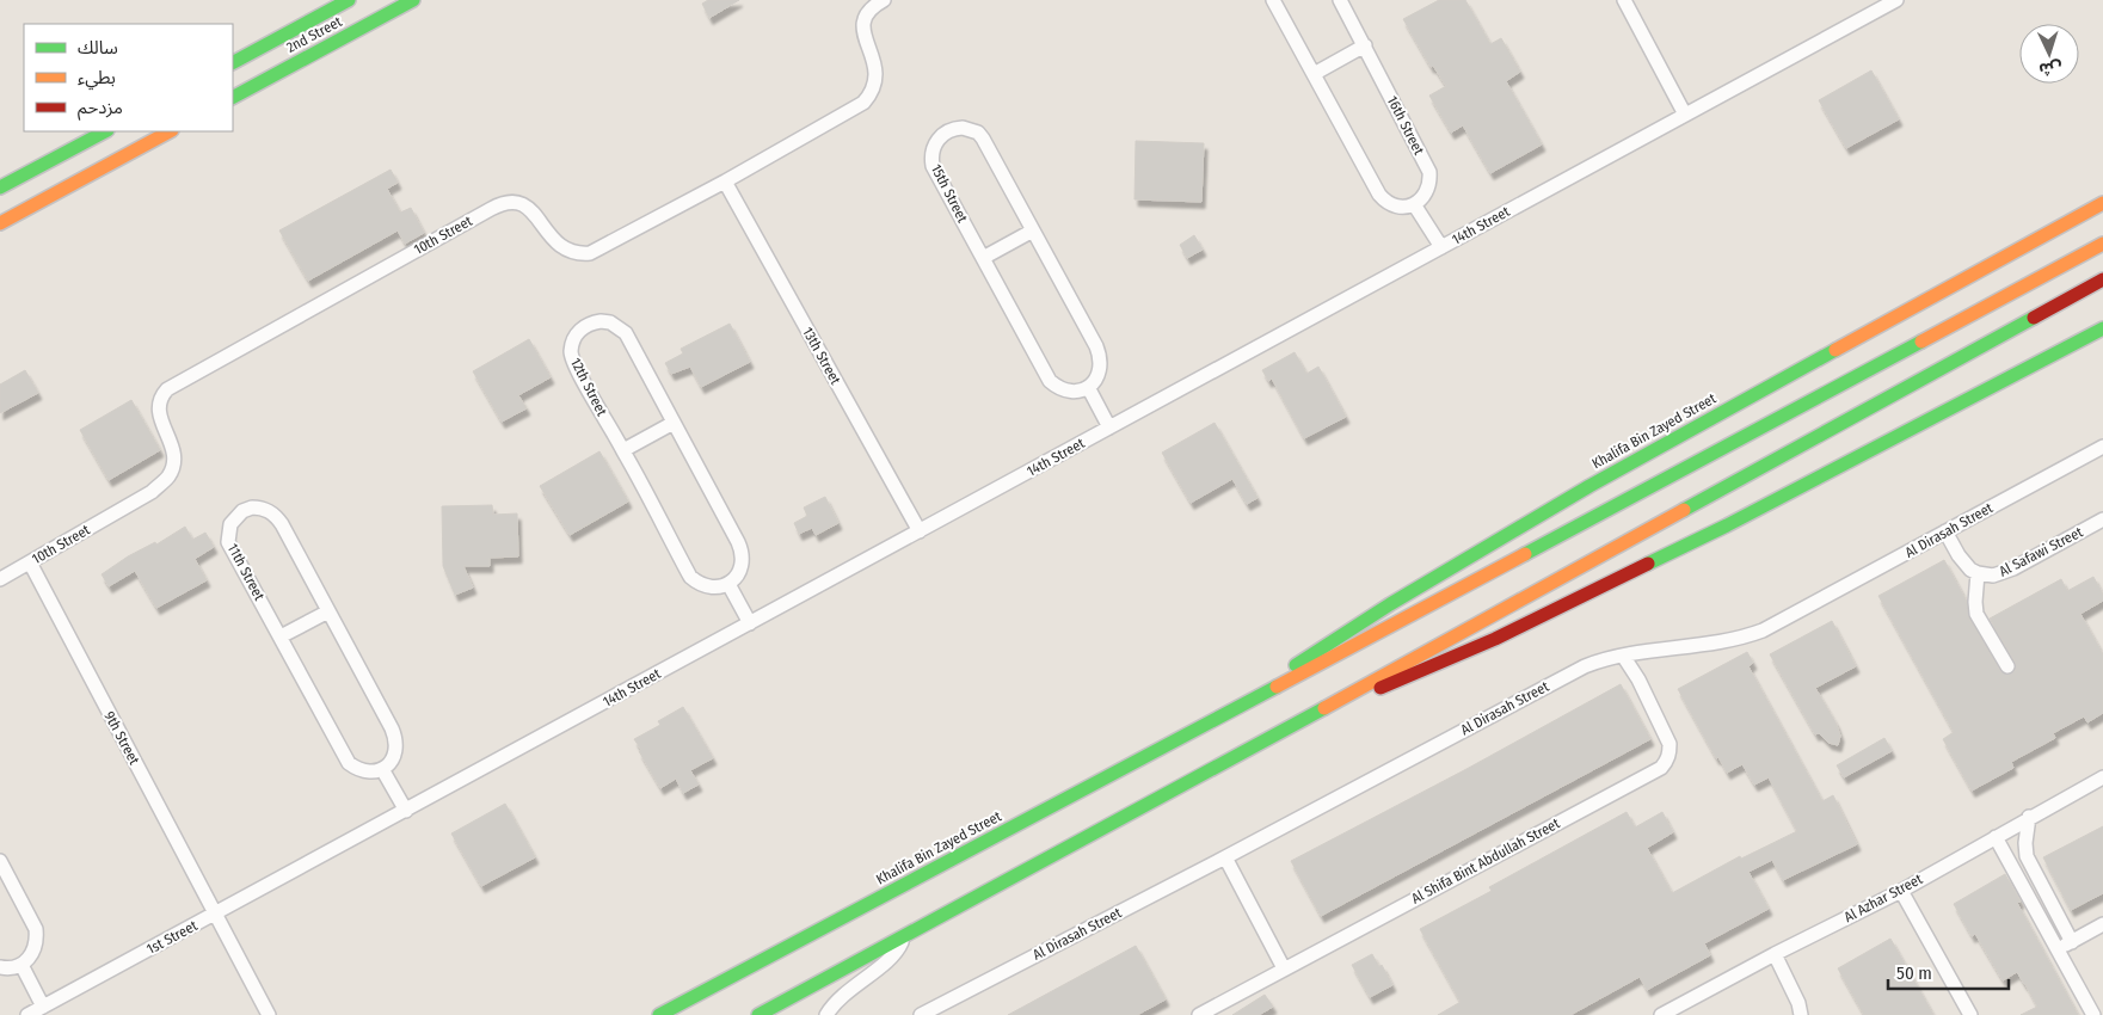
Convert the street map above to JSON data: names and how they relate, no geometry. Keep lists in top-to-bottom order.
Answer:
{
  "streets": {
    "main road": ["2nd Street", "Khalifa Bin Zayed Street"],
    "street": [
      "16th Street",
      "15th Street",
      "14th Street",
      "10th Street",
      "13th Street",
      "12th Street",
      "Al Dirasah Street",
      "Al Safawi Street",
      "11th Street",
      "9th Street",
      "Al Shifa Bint Abdullah Street",
      "Al Azhar Street",
      "1st Street"
    ]
  },
  "crossings": [
    ["14th Street", "13th Street"],
    ["14th Street", "9th Street"],
    ["14th Street", "1st Street"],
    ["10th Street", "13th Street"],
    ["10th Street", "9th Street"],
    ["Al Dirasah Street", "Al Safawi Street"],
    ["Al Dirasah Street", "Al Shifa Bint Abdullah Street"],
    ["9th Street", "1st Street"]
  ],
  "legend": ["سالك", "بطيء", "مزدحم"],
  "scale_bar": "50 m",
  "north": "bottom"
}
